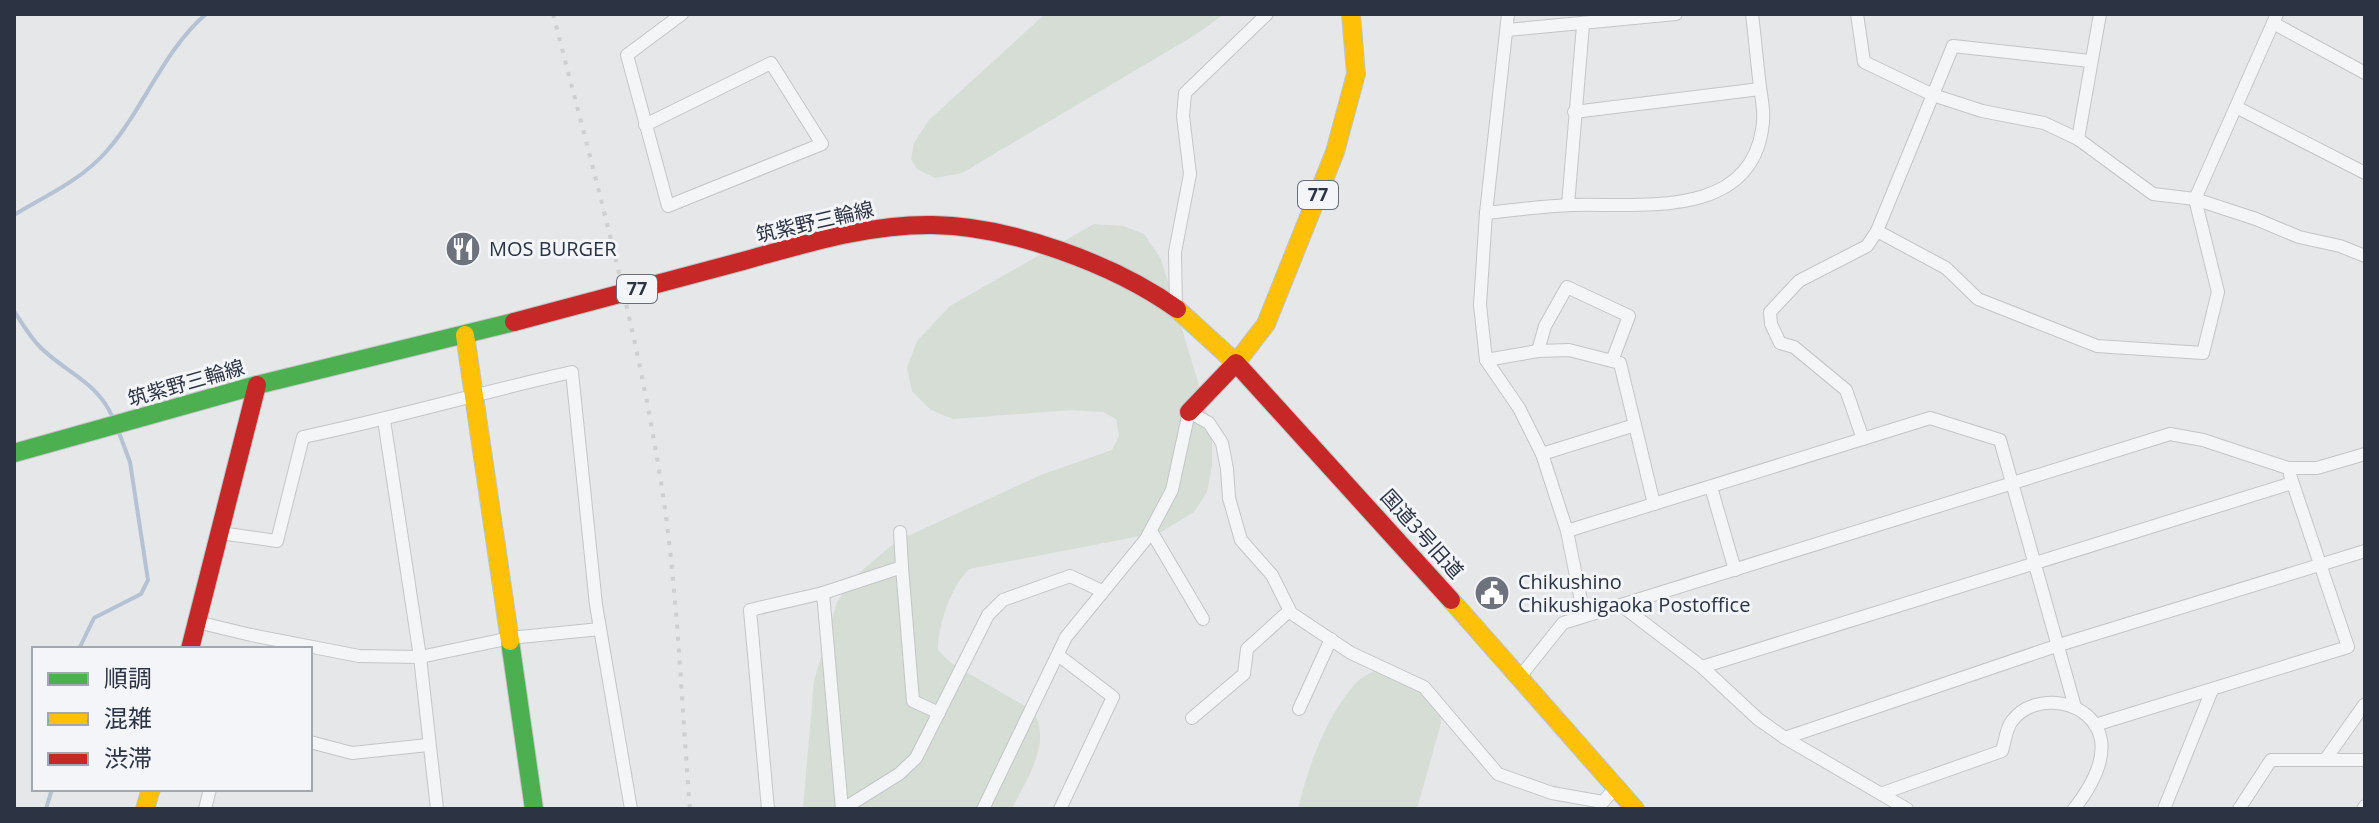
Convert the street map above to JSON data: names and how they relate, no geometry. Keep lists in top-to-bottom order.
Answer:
{
  "streets": {
    "main road": ["77", "筑紫野三輪線", "国道3号旧道"]
  },
  "crossings": [
    ["77", "筑紫野三輪線"],
    ["77", "国道3号旧道"],
    ["筑紫野三輪線", "国道3号旧道"]
  ],
  "places": {
    "restaurant": ["MOS BURGER"],
    "public building": ["Chikushino Chikushigaoka Postoffice"]
  },
  "legend": ["順調", "混雑", "渋滞"]
}
